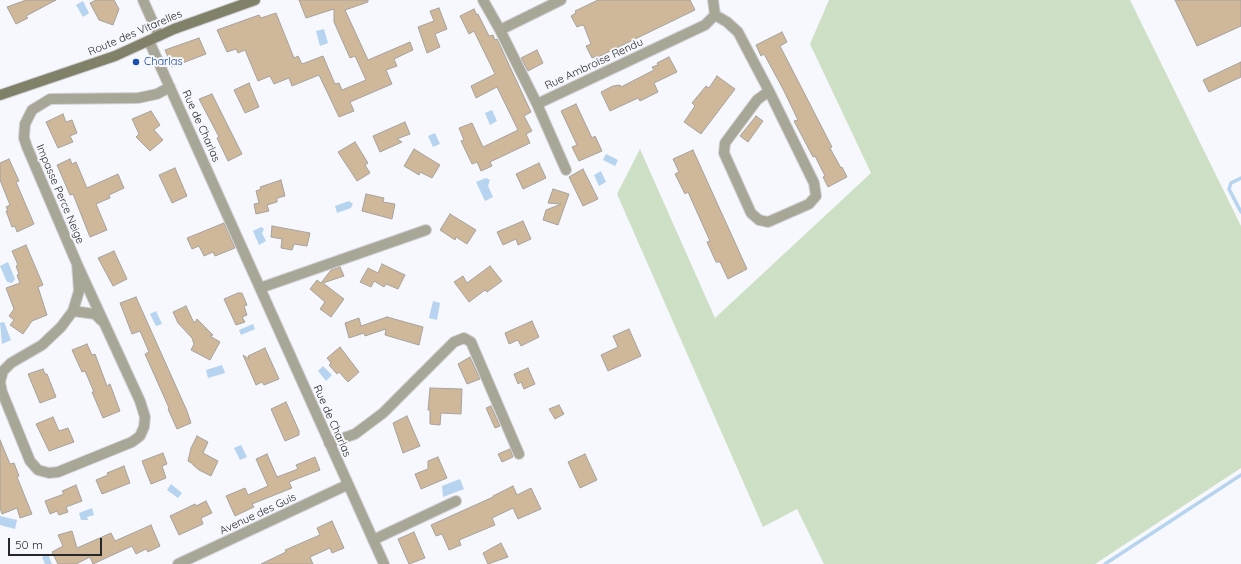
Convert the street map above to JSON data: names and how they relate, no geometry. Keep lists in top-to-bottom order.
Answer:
{
  "streets": {
    "main road": ["Route des Vitarelles"],
    "street": [
      "Rue Ambroise Rendu",
      "Rue de Charlas",
      "Impasse Perce Neige",
      "Avenue des Guis"
    ]
  },
  "crossings": [
    ["Route des Vitarelles", "Rue de Charlas"],
    ["Rue de Charlas", "Impasse Perce Neige"],
    ["Rue de Charlas", "Avenue des Guis"]
  ],
  "places": ["Charlas"],
  "scale_bar": "50 m"
}
